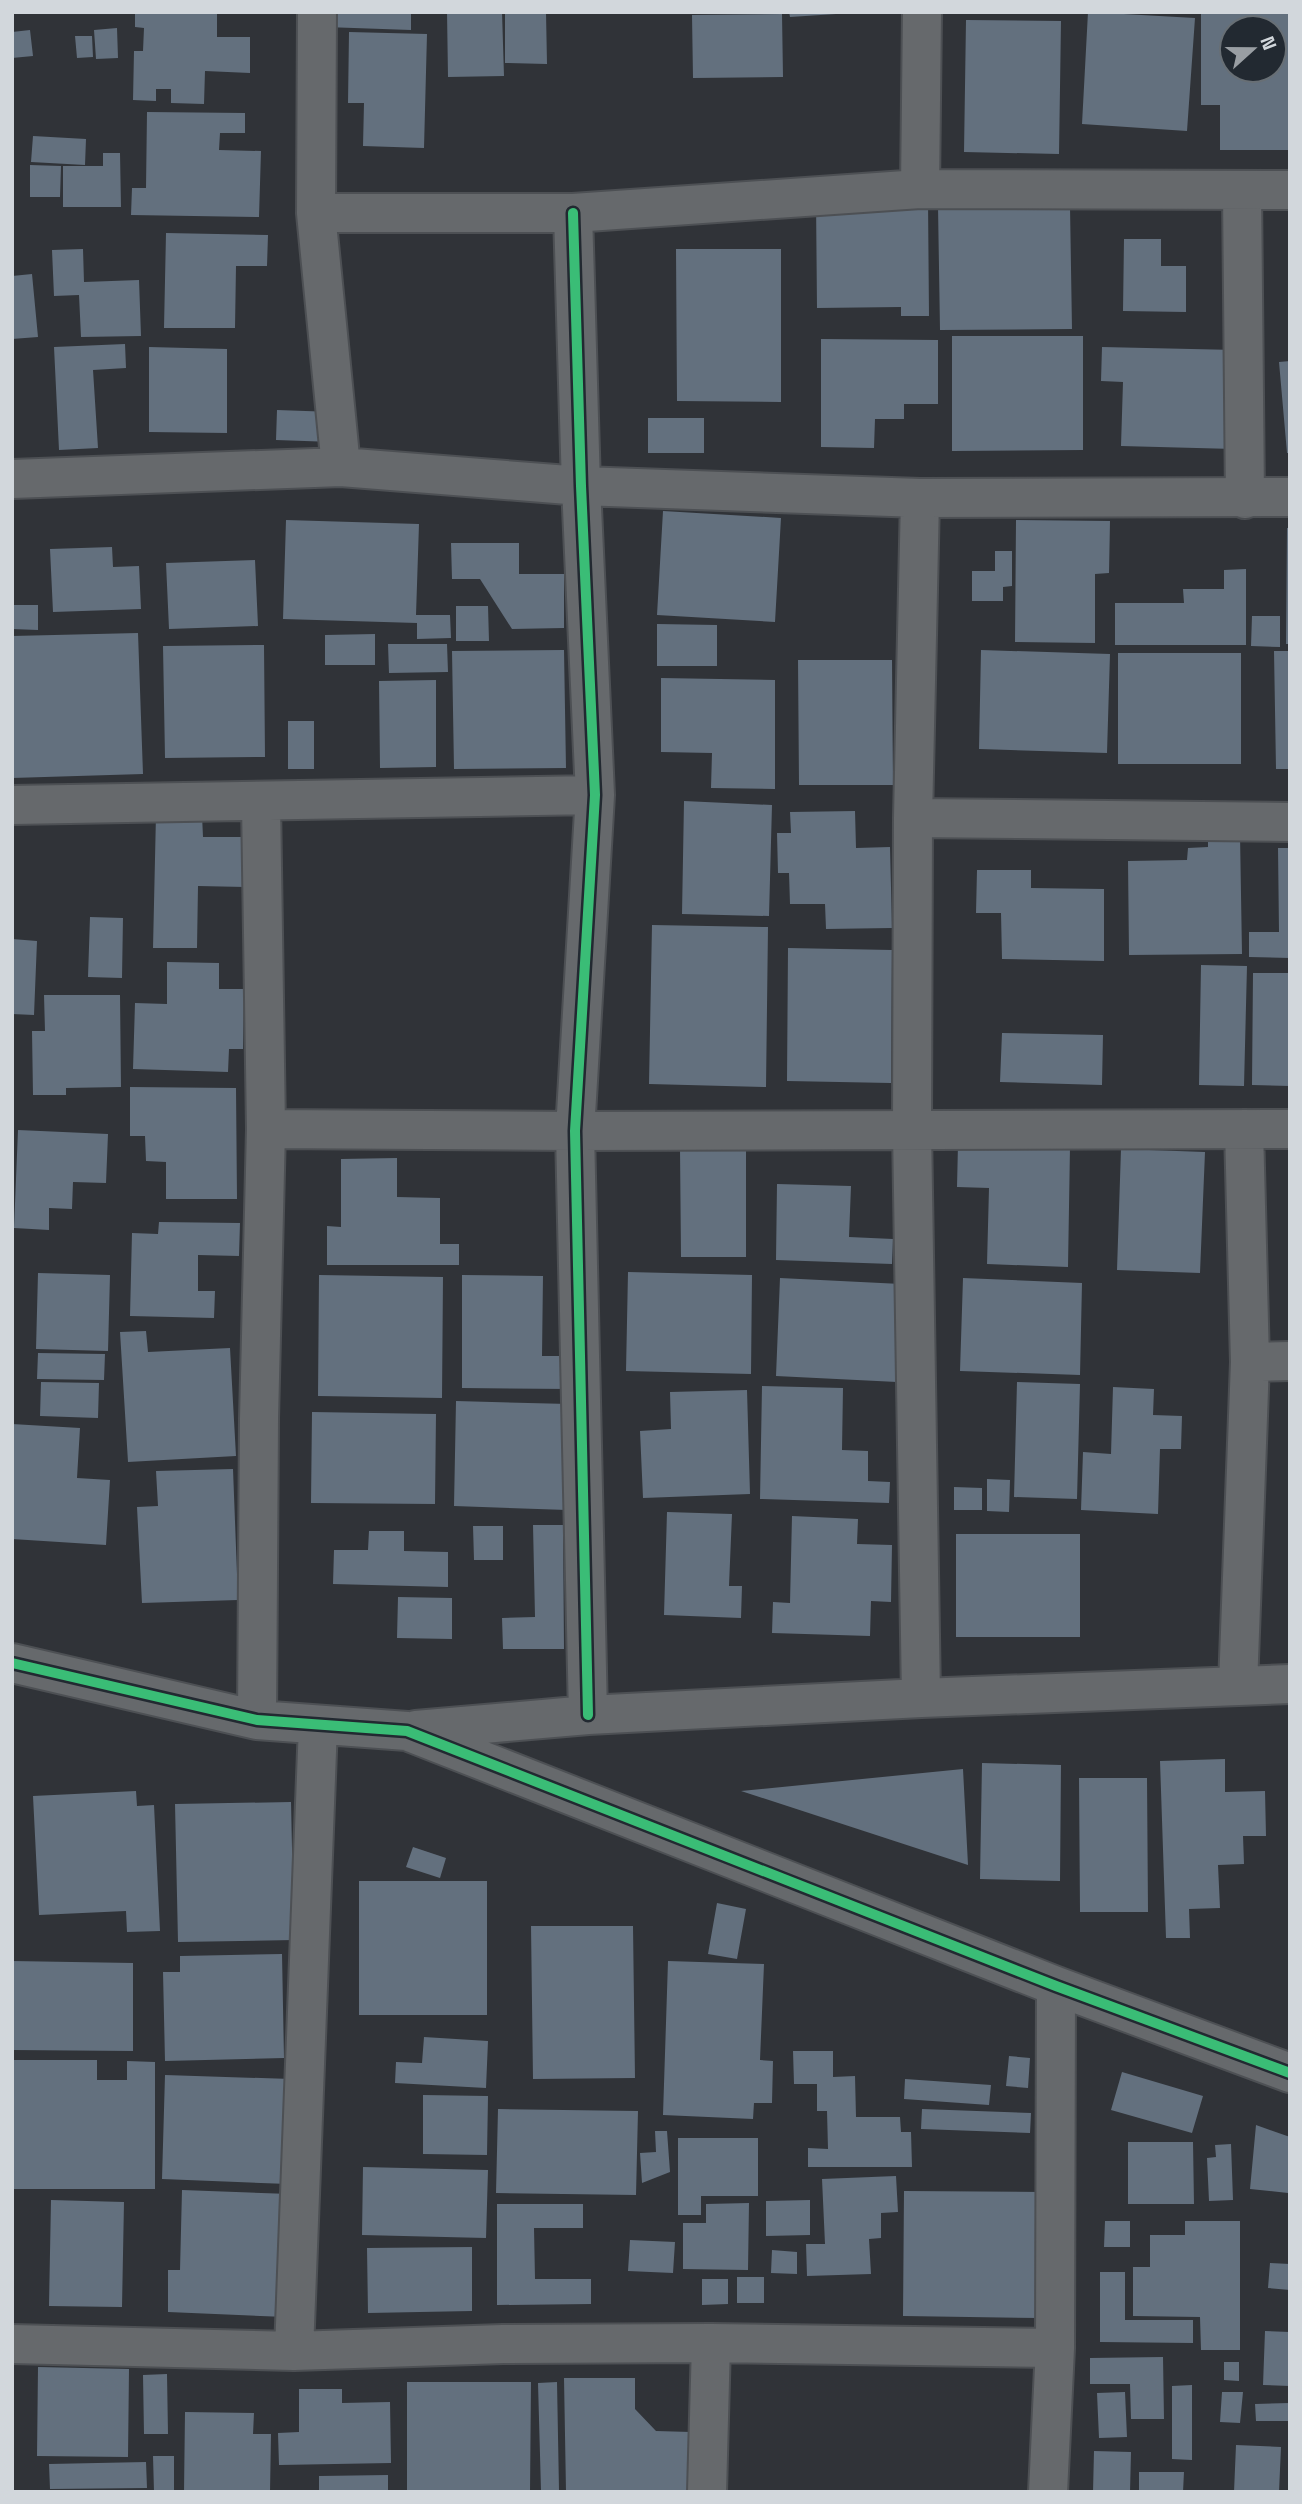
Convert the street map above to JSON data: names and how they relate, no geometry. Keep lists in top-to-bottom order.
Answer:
{
  "north": "right"
}
